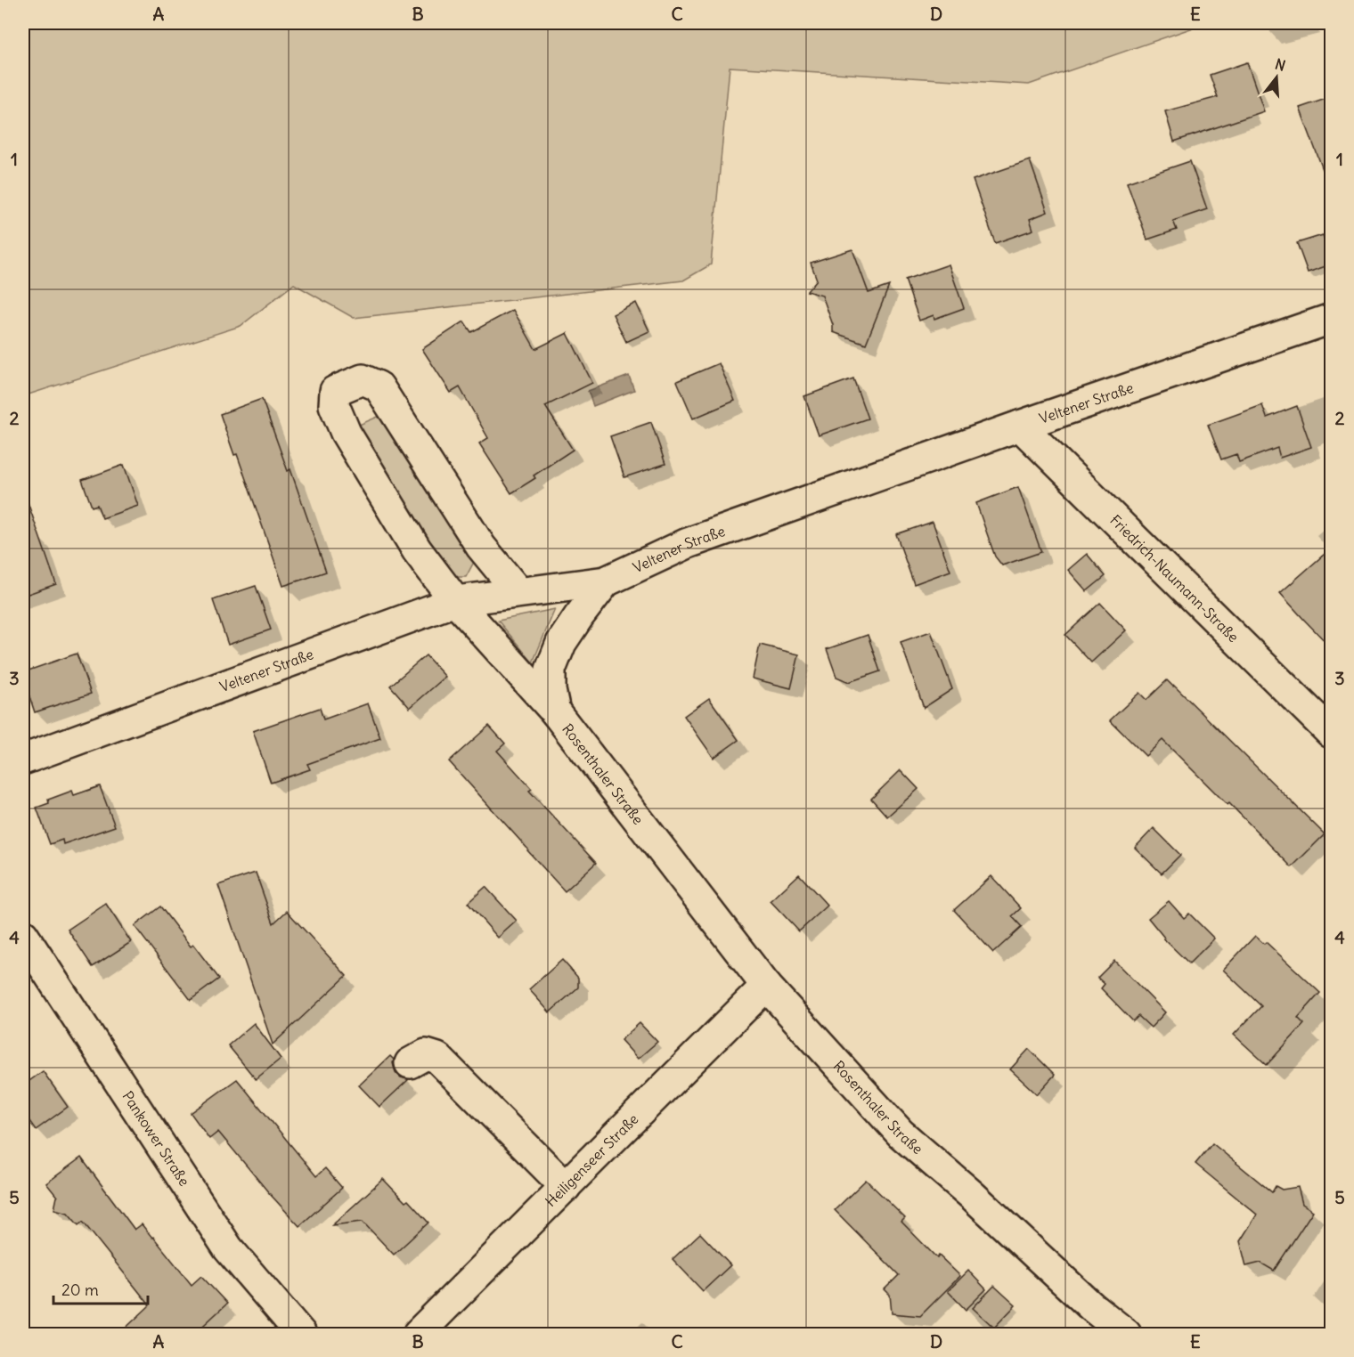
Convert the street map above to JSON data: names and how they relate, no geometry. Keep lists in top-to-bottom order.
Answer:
{
  "streets": {
    "street": [
      "Veltener Straße",
      "Friedrich-Naumann-Straße",
      "Rosenthaler Straße",
      "Pankower Straße",
      "Heiligenseer Straße"
    ]
  },
  "crossings": [
    ["Veltener Straße", "Friedrich-Naumann-Straße"],
    ["Veltener Straße", "Rosenthaler Straße"],
    ["Rosenthaler Straße", "Heiligenseer Straße"]
  ],
  "scale_bar": "20 m",
  "north": "top",
  "grid": {
    "columns": [
      "A",
      "B",
      "C",
      "D",
      "E"
    ],
    "rows": [
      "1",
      "2",
      "3",
      "4",
      "5"
    ]
  }
}
